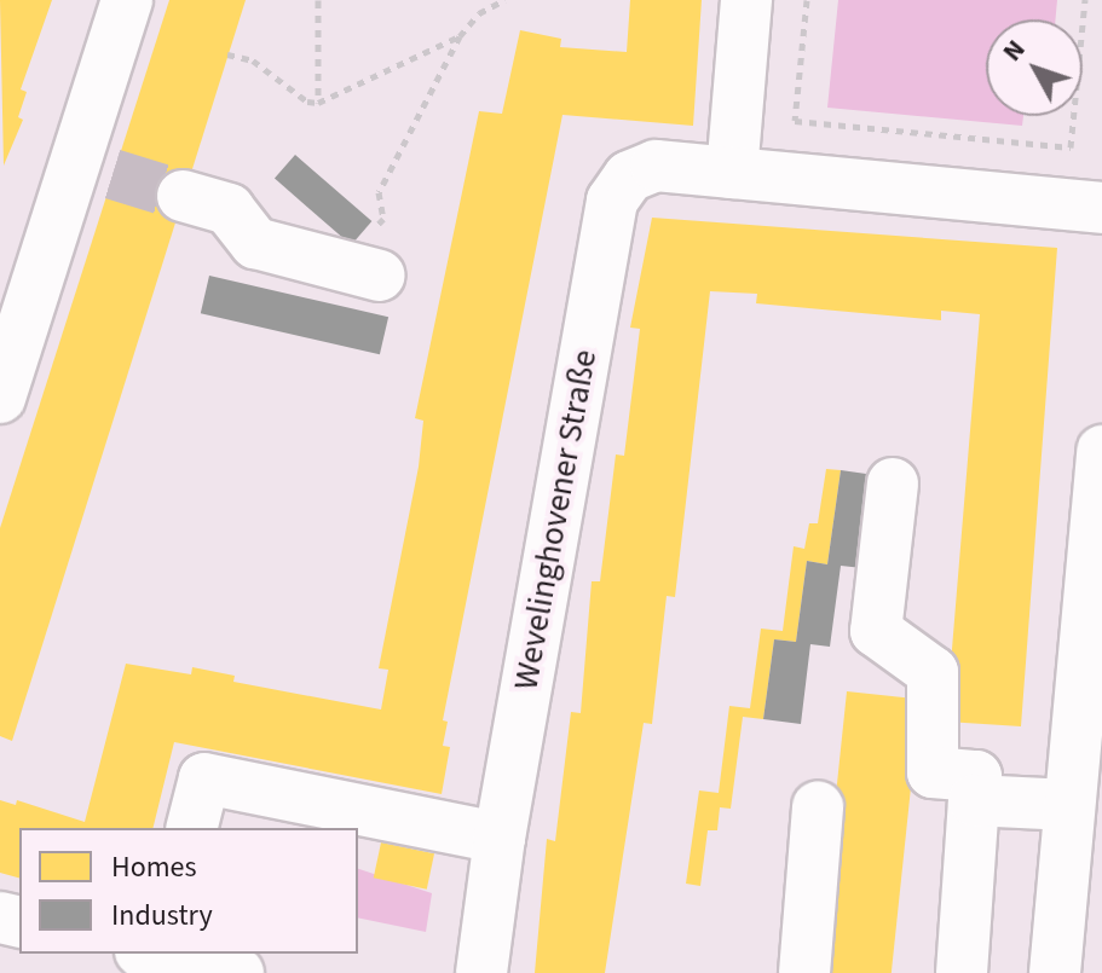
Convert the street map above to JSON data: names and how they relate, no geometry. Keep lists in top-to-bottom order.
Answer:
{
  "streets": {
    "street": ["Wevelinghovener Straße"]
  },
  "legend": ["Homes", "Industry"],
  "north": "top left"
}
